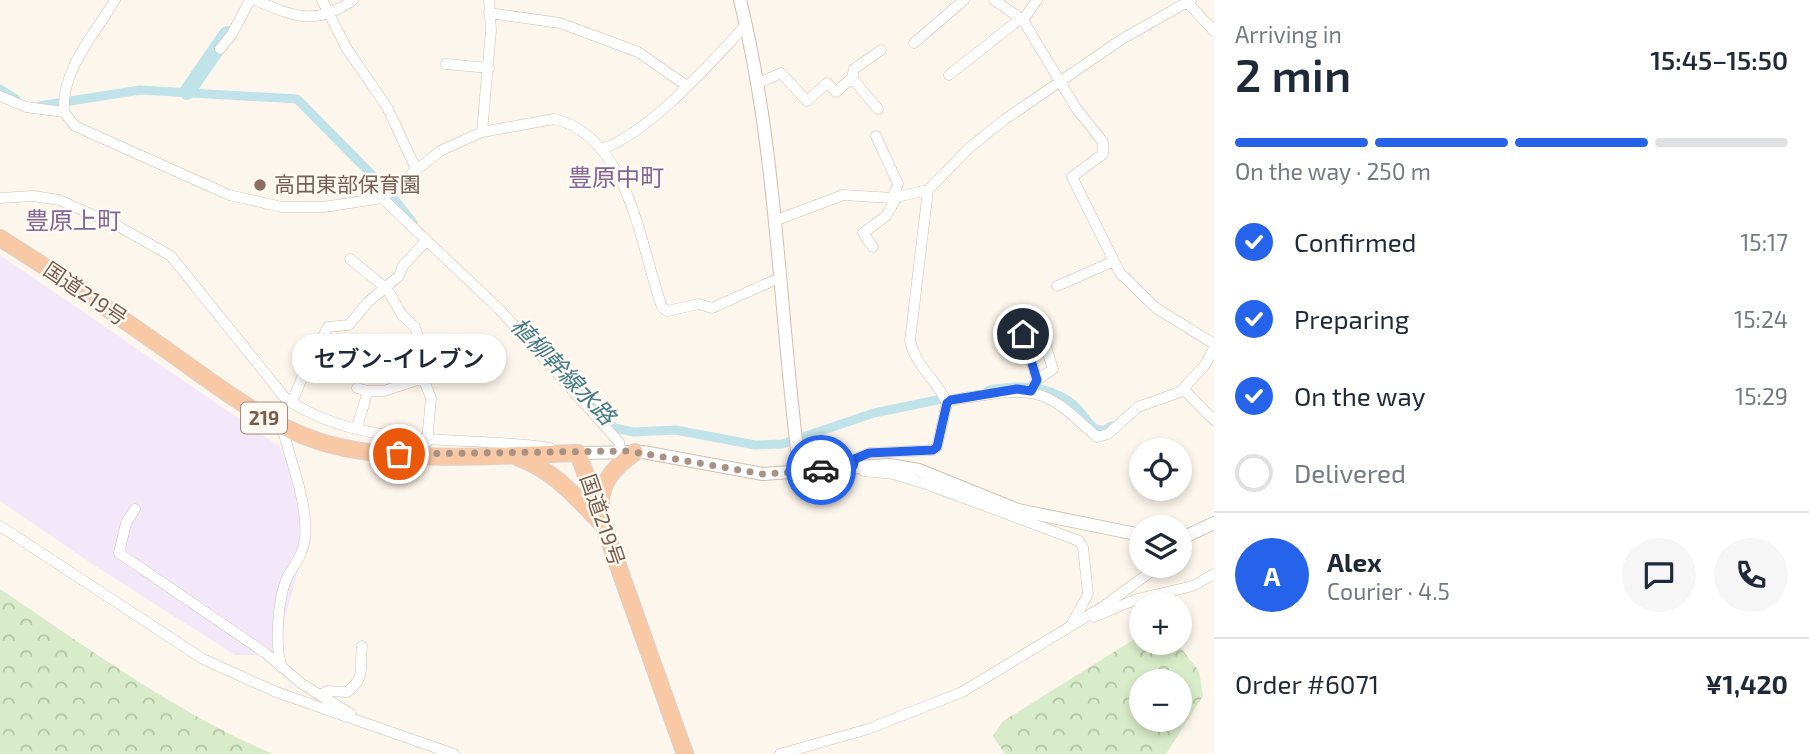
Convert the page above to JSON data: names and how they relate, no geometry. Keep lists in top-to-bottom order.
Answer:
{
  "streets": {
    "highway": ["国道219号", "219"]
  },
  "districts": ["豊原中町", "豊原上町"],
  "water": ["植柳幹線水路"],
  "places": ["高田東部保育園", "セブン-イレブン"],
  "page": {
    "heading": ["2 min", "Arriving in", "15:45–15:50"],
    "panel": [
      "Alex",
      "Courier · 4.5",
      "Order #6071",
      "¥1,420"
    ],
    "bar": "On the way · 250 m",
    "list": [
      ["Confirmed", "15:17"],
      ["Preparing", "15:24"],
      ["On the way", "15:29"],
      "Delivered"
    ],
    "bubble": "セブン-イレブン",
    "map_buttons": ["+", "−"],
    "round": "A"
  }
}
